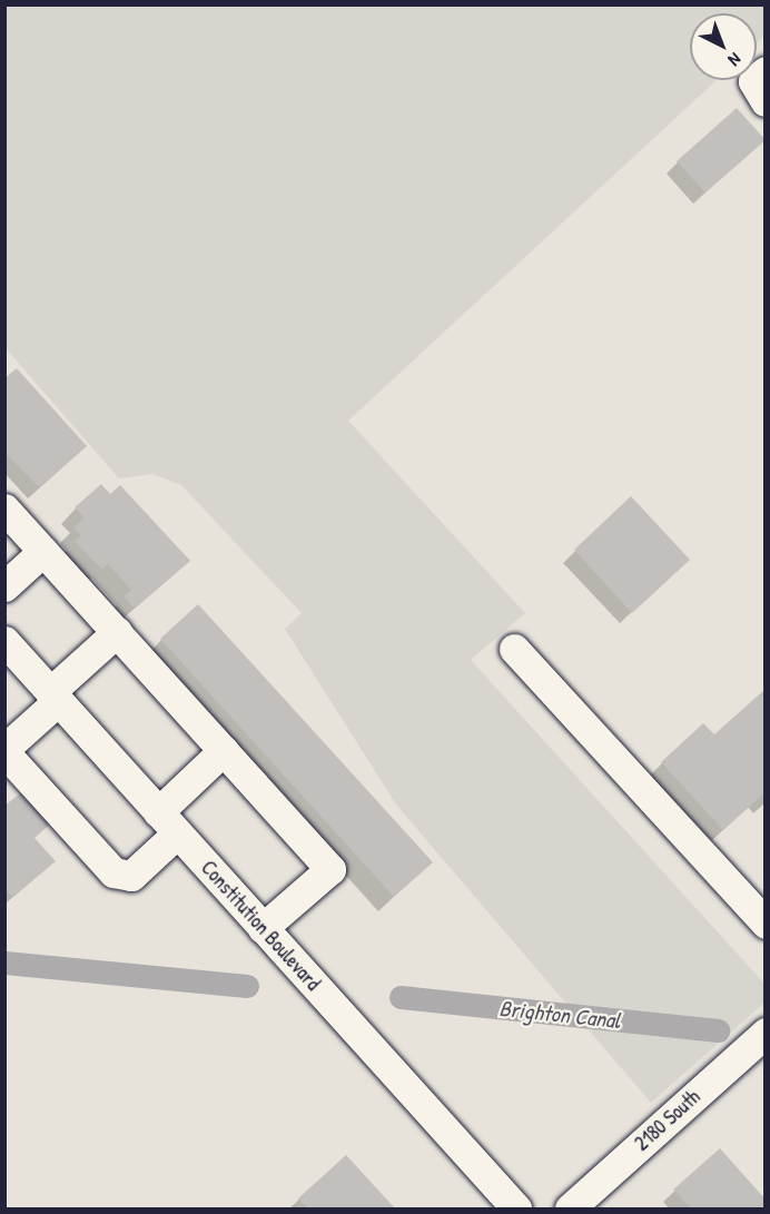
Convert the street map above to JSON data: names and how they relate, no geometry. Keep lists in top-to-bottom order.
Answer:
{
  "streets": {
    "street": ["Constitution Boulevard", "2180 South"]
  },
  "water": ["Brighton Canal"],
  "north": "bottom right"
}
